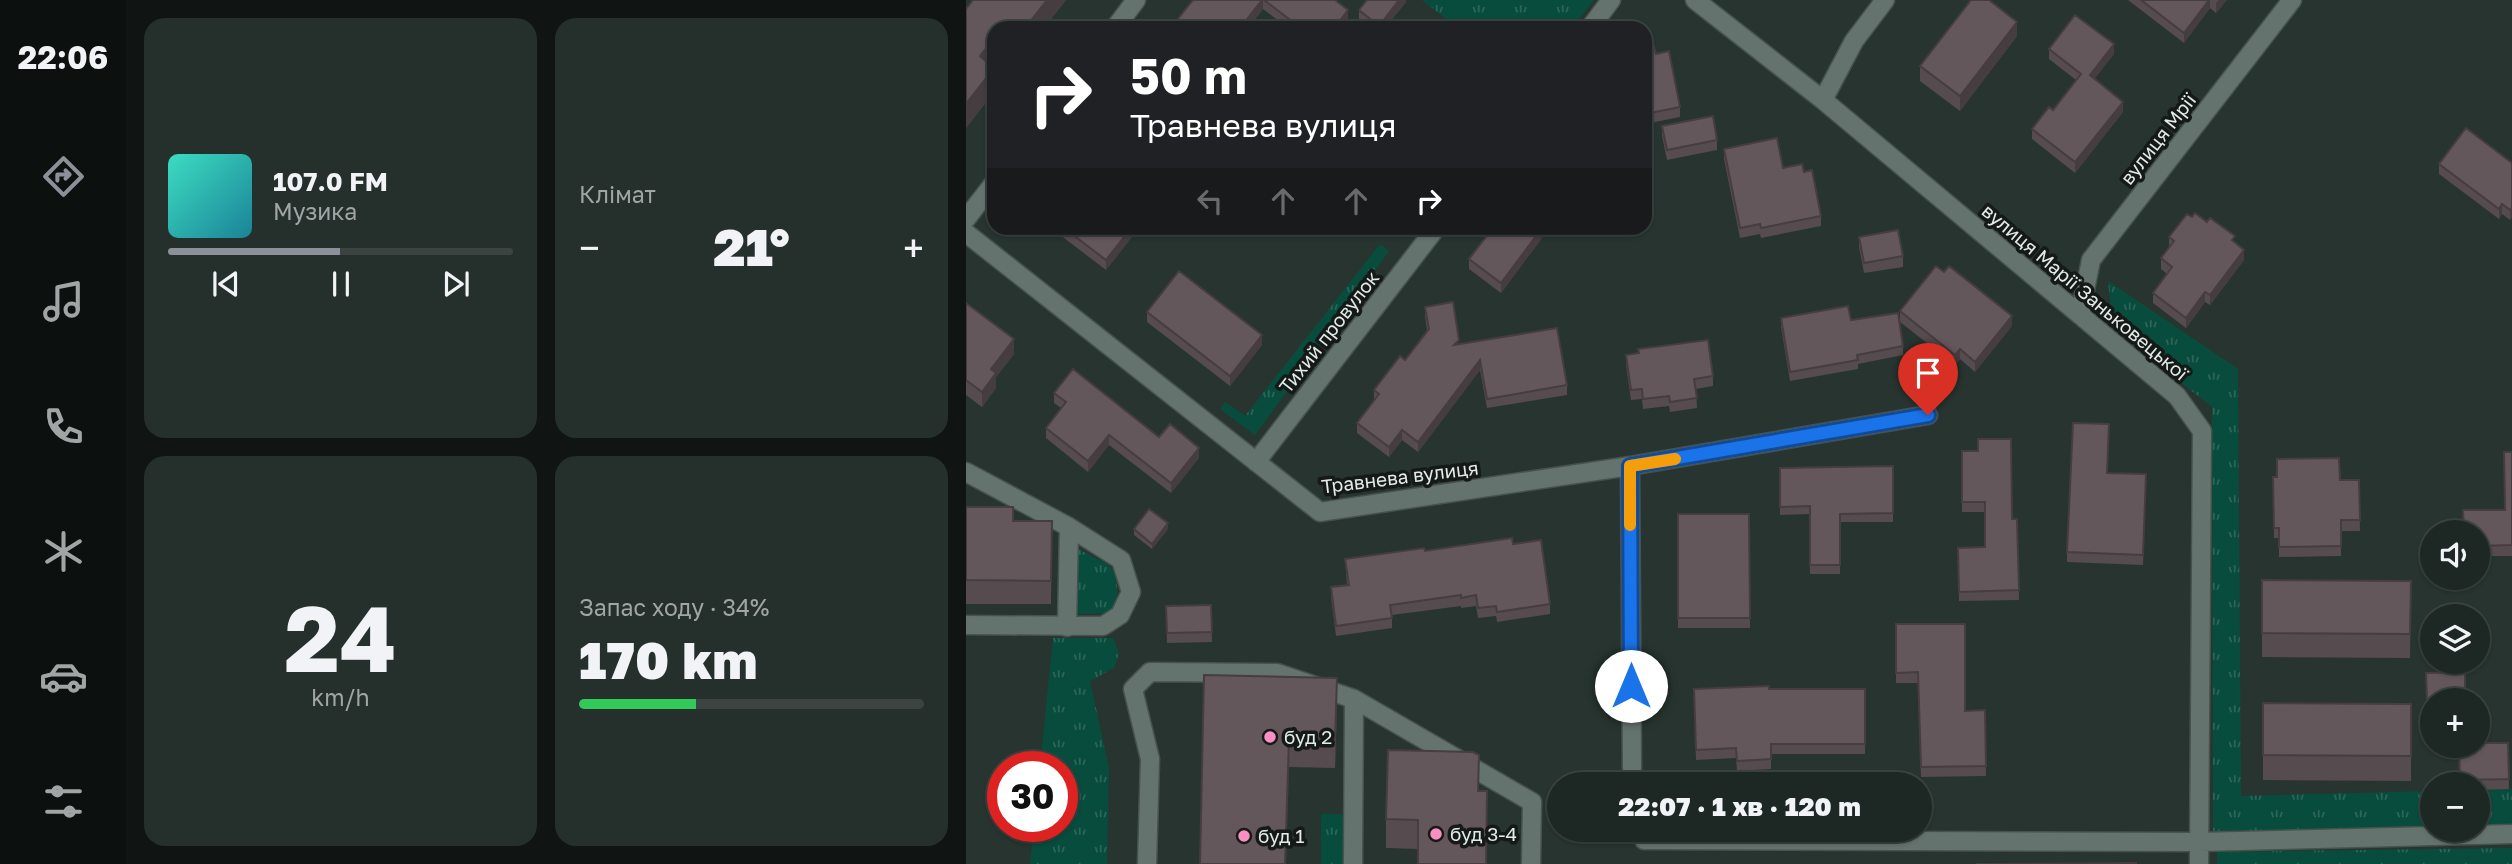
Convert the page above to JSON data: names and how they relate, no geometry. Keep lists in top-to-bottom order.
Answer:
{
  "streets": {
    "street": [
      "вулиця Мрії",
      "вулиця Марії Заньковецької",
      "Тихий провулок",
      "Травнева вулиця"
    ]
  },
  "crossings": [
    ["вулиця Мрії", "вулиця Марії Заньковецької"],
    ["Тихий провулок", "Травнева вулиця"]
  ],
  "places": ["буд 2", "буд 3-4", "буд 1"],
  "page": {
    "tabs": "22:06",
    "tile": [
      "Клімат",
      ["24", "km/h"],
      ["Запас ходу · 34%", "170 km"]
    ],
    "turn": ["50 m", "Травнева вулиця"],
    "song": ["107.0 FM", "Музика"],
    "heat": ["−", "21°", "+"],
    "map_buttons": ["+", "−"],
    "limit": "30",
    "trip": "22:07 · 1 хв · 120 m"
  }
}
